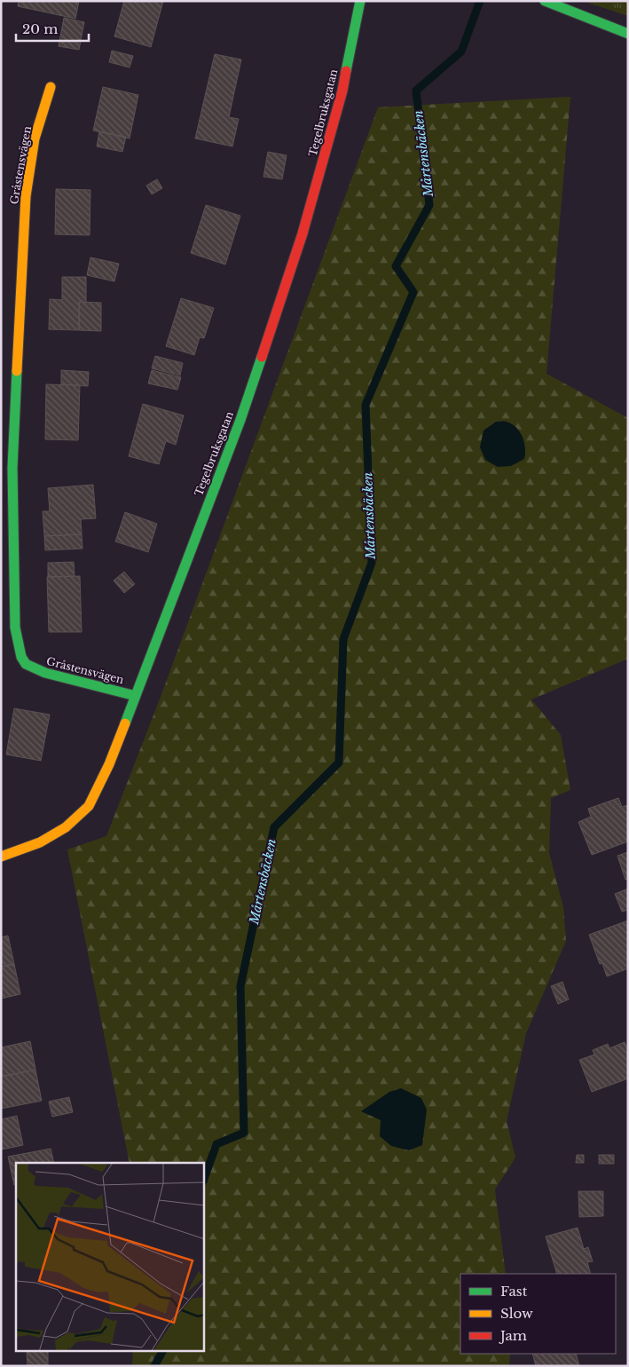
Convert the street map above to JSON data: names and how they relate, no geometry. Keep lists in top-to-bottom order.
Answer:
{
  "streets": {
    "street": ["Tegelbruksgatan", "Gråstensvägen"]
  },
  "crossings": [
    ["Tegelbruksgatan", "Gråstensvägen"]
  ],
  "water": ["Mårtensbäcken"],
  "legend": ["Fast", "Slow", "Jam"],
  "scale_bar": "20 m"
}
